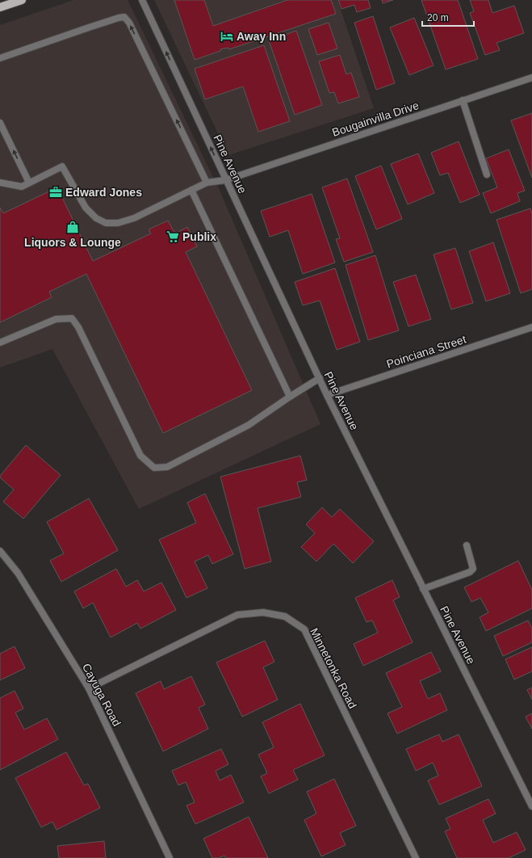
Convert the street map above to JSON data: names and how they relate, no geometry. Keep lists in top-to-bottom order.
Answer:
{
  "streets": {
    "street": [
      "Bougainvilla Drive",
      "Pine Avenue",
      "Poinciana Street",
      "Minnetonka Road",
      "Cayuga Road"
    ]
  },
  "crossings": [
    ["Bougainvilla Drive", "Pine Avenue"],
    ["Pine Avenue", "Poinciana Street"],
    ["Minnetonka Road", "Cayuga Road"]
  ],
  "places": {
    "hotel": ["Away Inn"],
    "office": ["Edward Jones"],
    "shop": ["Liquors & Lounge"],
    "supermarket": ["Publix"]
  },
  "scale_bar": "20 m"
}
